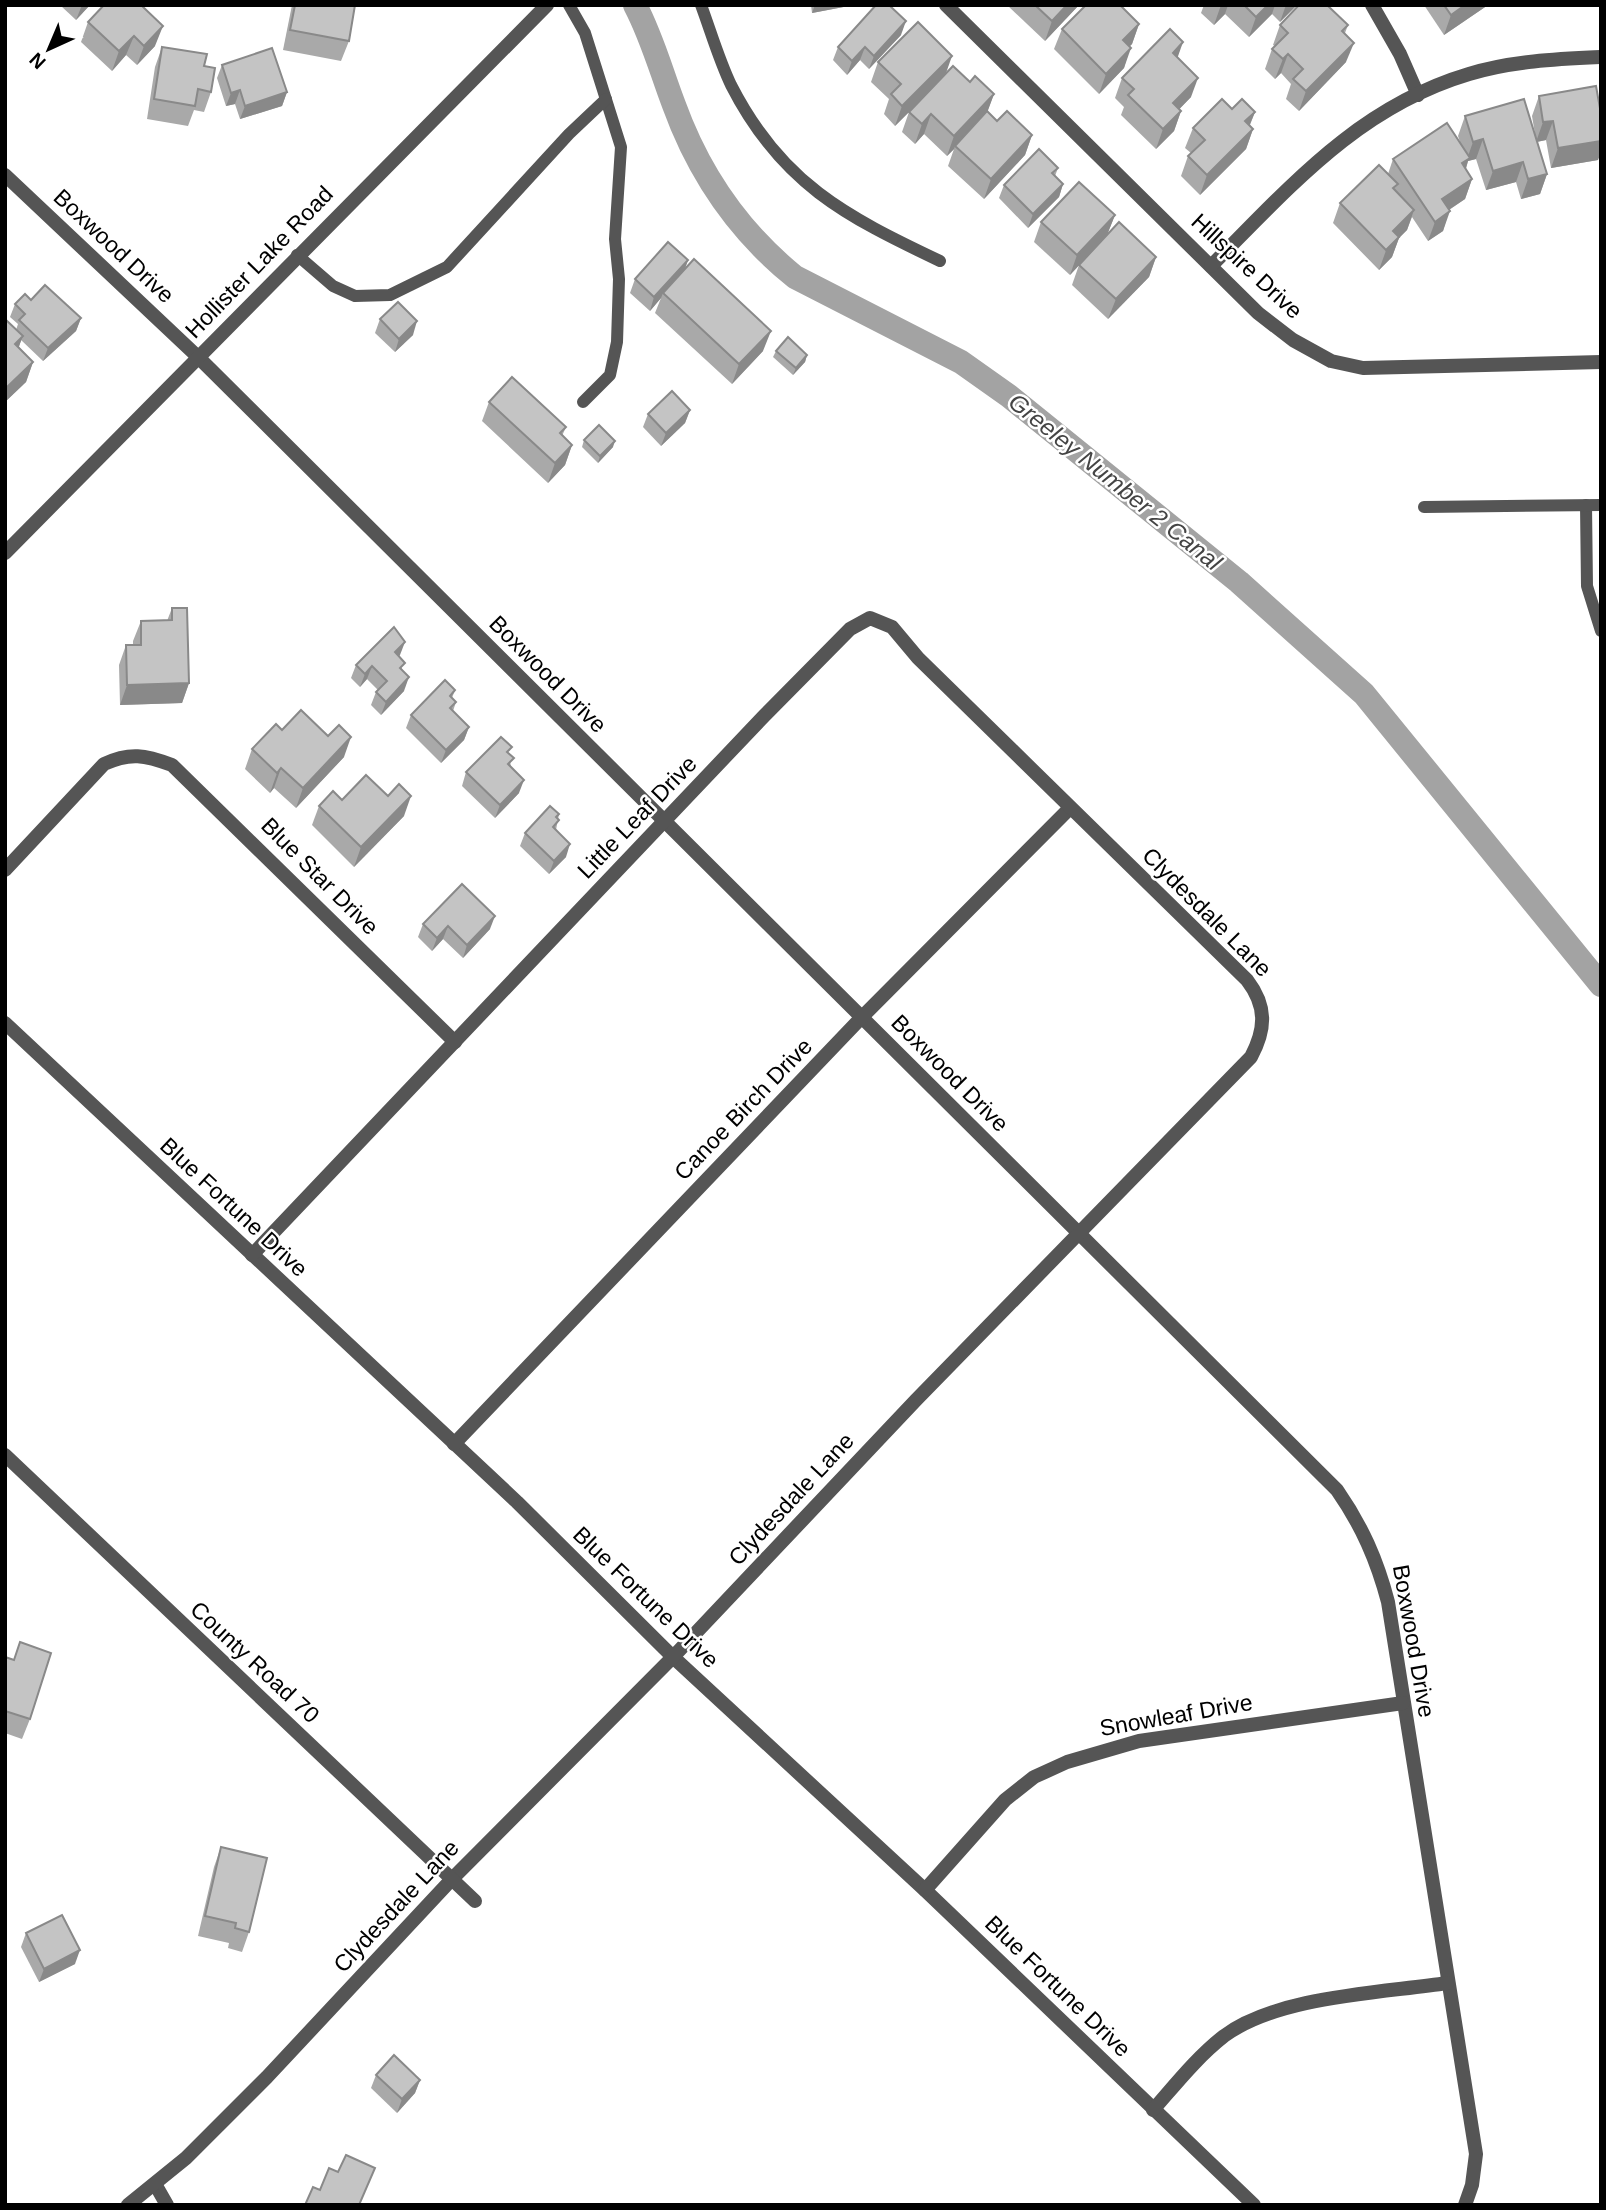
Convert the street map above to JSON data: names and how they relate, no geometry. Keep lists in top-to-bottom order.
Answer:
{
  "streets": {
    "street": [
      "Boxwood Drive",
      "Hollister Lake Road",
      "Hillspire Drive",
      "Little Leaf Drive",
      "Blue Star Drive",
      "Clydesdale Lane",
      "Canoe Birch Drive",
      "Blue Fortune Drive",
      "County Road 70",
      "Snowleaf Drive"
    ]
  },
  "crossings": [
    ["Boxwood Drive", "Hollister Lake Road"],
    ["Boxwood Drive", "Little Leaf Drive"],
    ["Boxwood Drive", "Clydesdale Lane"],
    ["Boxwood Drive", "Canoe Birch Drive"],
    ["Boxwood Drive", "Snowleaf Drive"],
    ["Little Leaf Drive", "Blue Star Drive"],
    ["Little Leaf Drive", "Clydesdale Lane"],
    ["Little Leaf Drive", "Canoe Birch Drive"],
    ["Little Leaf Drive", "Blue Fortune Drive"],
    ["Clydesdale Lane", "Canoe Birch Drive"],
    ["Clydesdale Lane", "Blue Fortune Drive"],
    ["Clydesdale Lane", "County Road 70"],
    ["Canoe Birch Drive", "Blue Fortune Drive"],
    ["Blue Fortune Drive", "Snowleaf Drive"]
  ],
  "water": ["Greeley Number 2 Canal"],
  "north": "bottom left"
}
